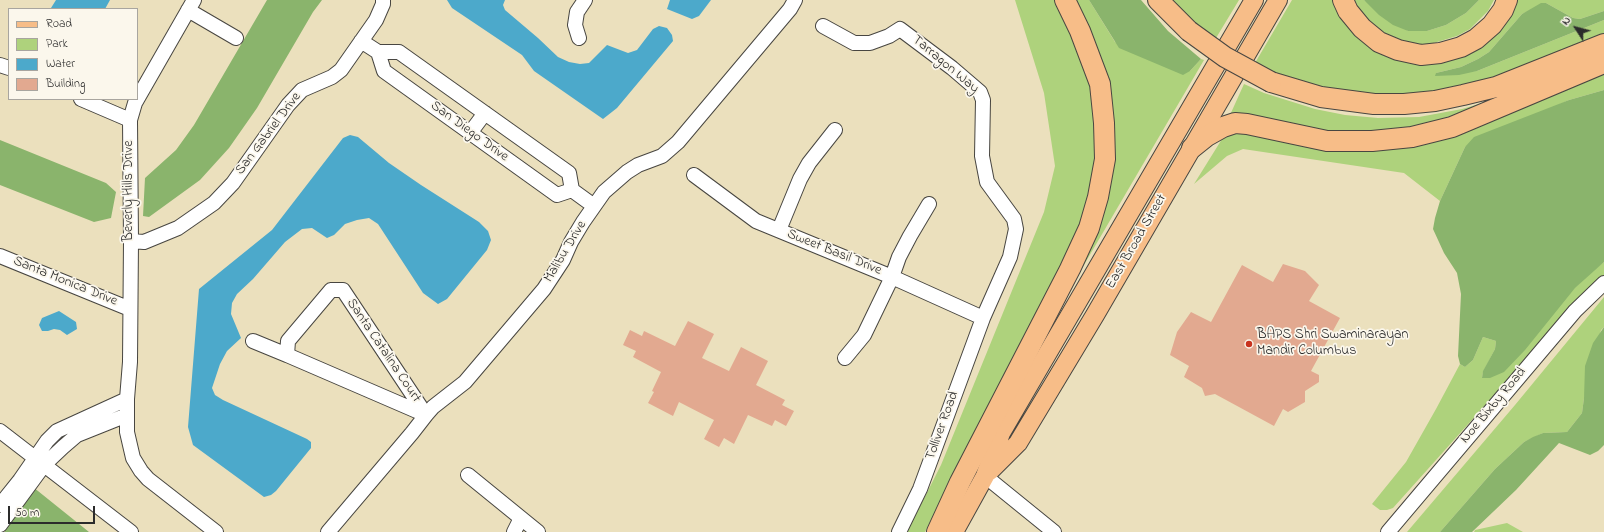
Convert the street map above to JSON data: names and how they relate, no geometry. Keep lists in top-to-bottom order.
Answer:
{
  "streets": {
    "main road": ["East Broad Street"],
    "street": [
      "Tarragon Way",
      "San Diego Drive",
      "San Gabriel Drive",
      "Beverly Hills Drive",
      "Malibu Drive",
      "Sweet Basil Drive",
      "Santa Monica Drive",
      "Santa Catalina Court",
      "Noe Bixby Road",
      "Tolliver Road"
    ]
  },
  "crossings": [
    ["Tarragon Way", "Sweet Basil Drive"],
    ["Tarragon Way", "Tolliver Road"],
    ["San Gabriel Drive", "Beverly Hills Drive"],
    ["Beverly Hills Drive", "Santa Monica Drive"],
    ["Malibu Drive", "Santa Catalina Court"],
    ["Sweet Basil Drive", "Tolliver Road"]
  ],
  "places": ["BAPS Shri Swaminarayan Mandir Columbus"],
  "legend": [
    "Road",
    "Park",
    "Water",
    "Building"
  ],
  "scale_bar": "50 m",
  "north": "top left"
}
